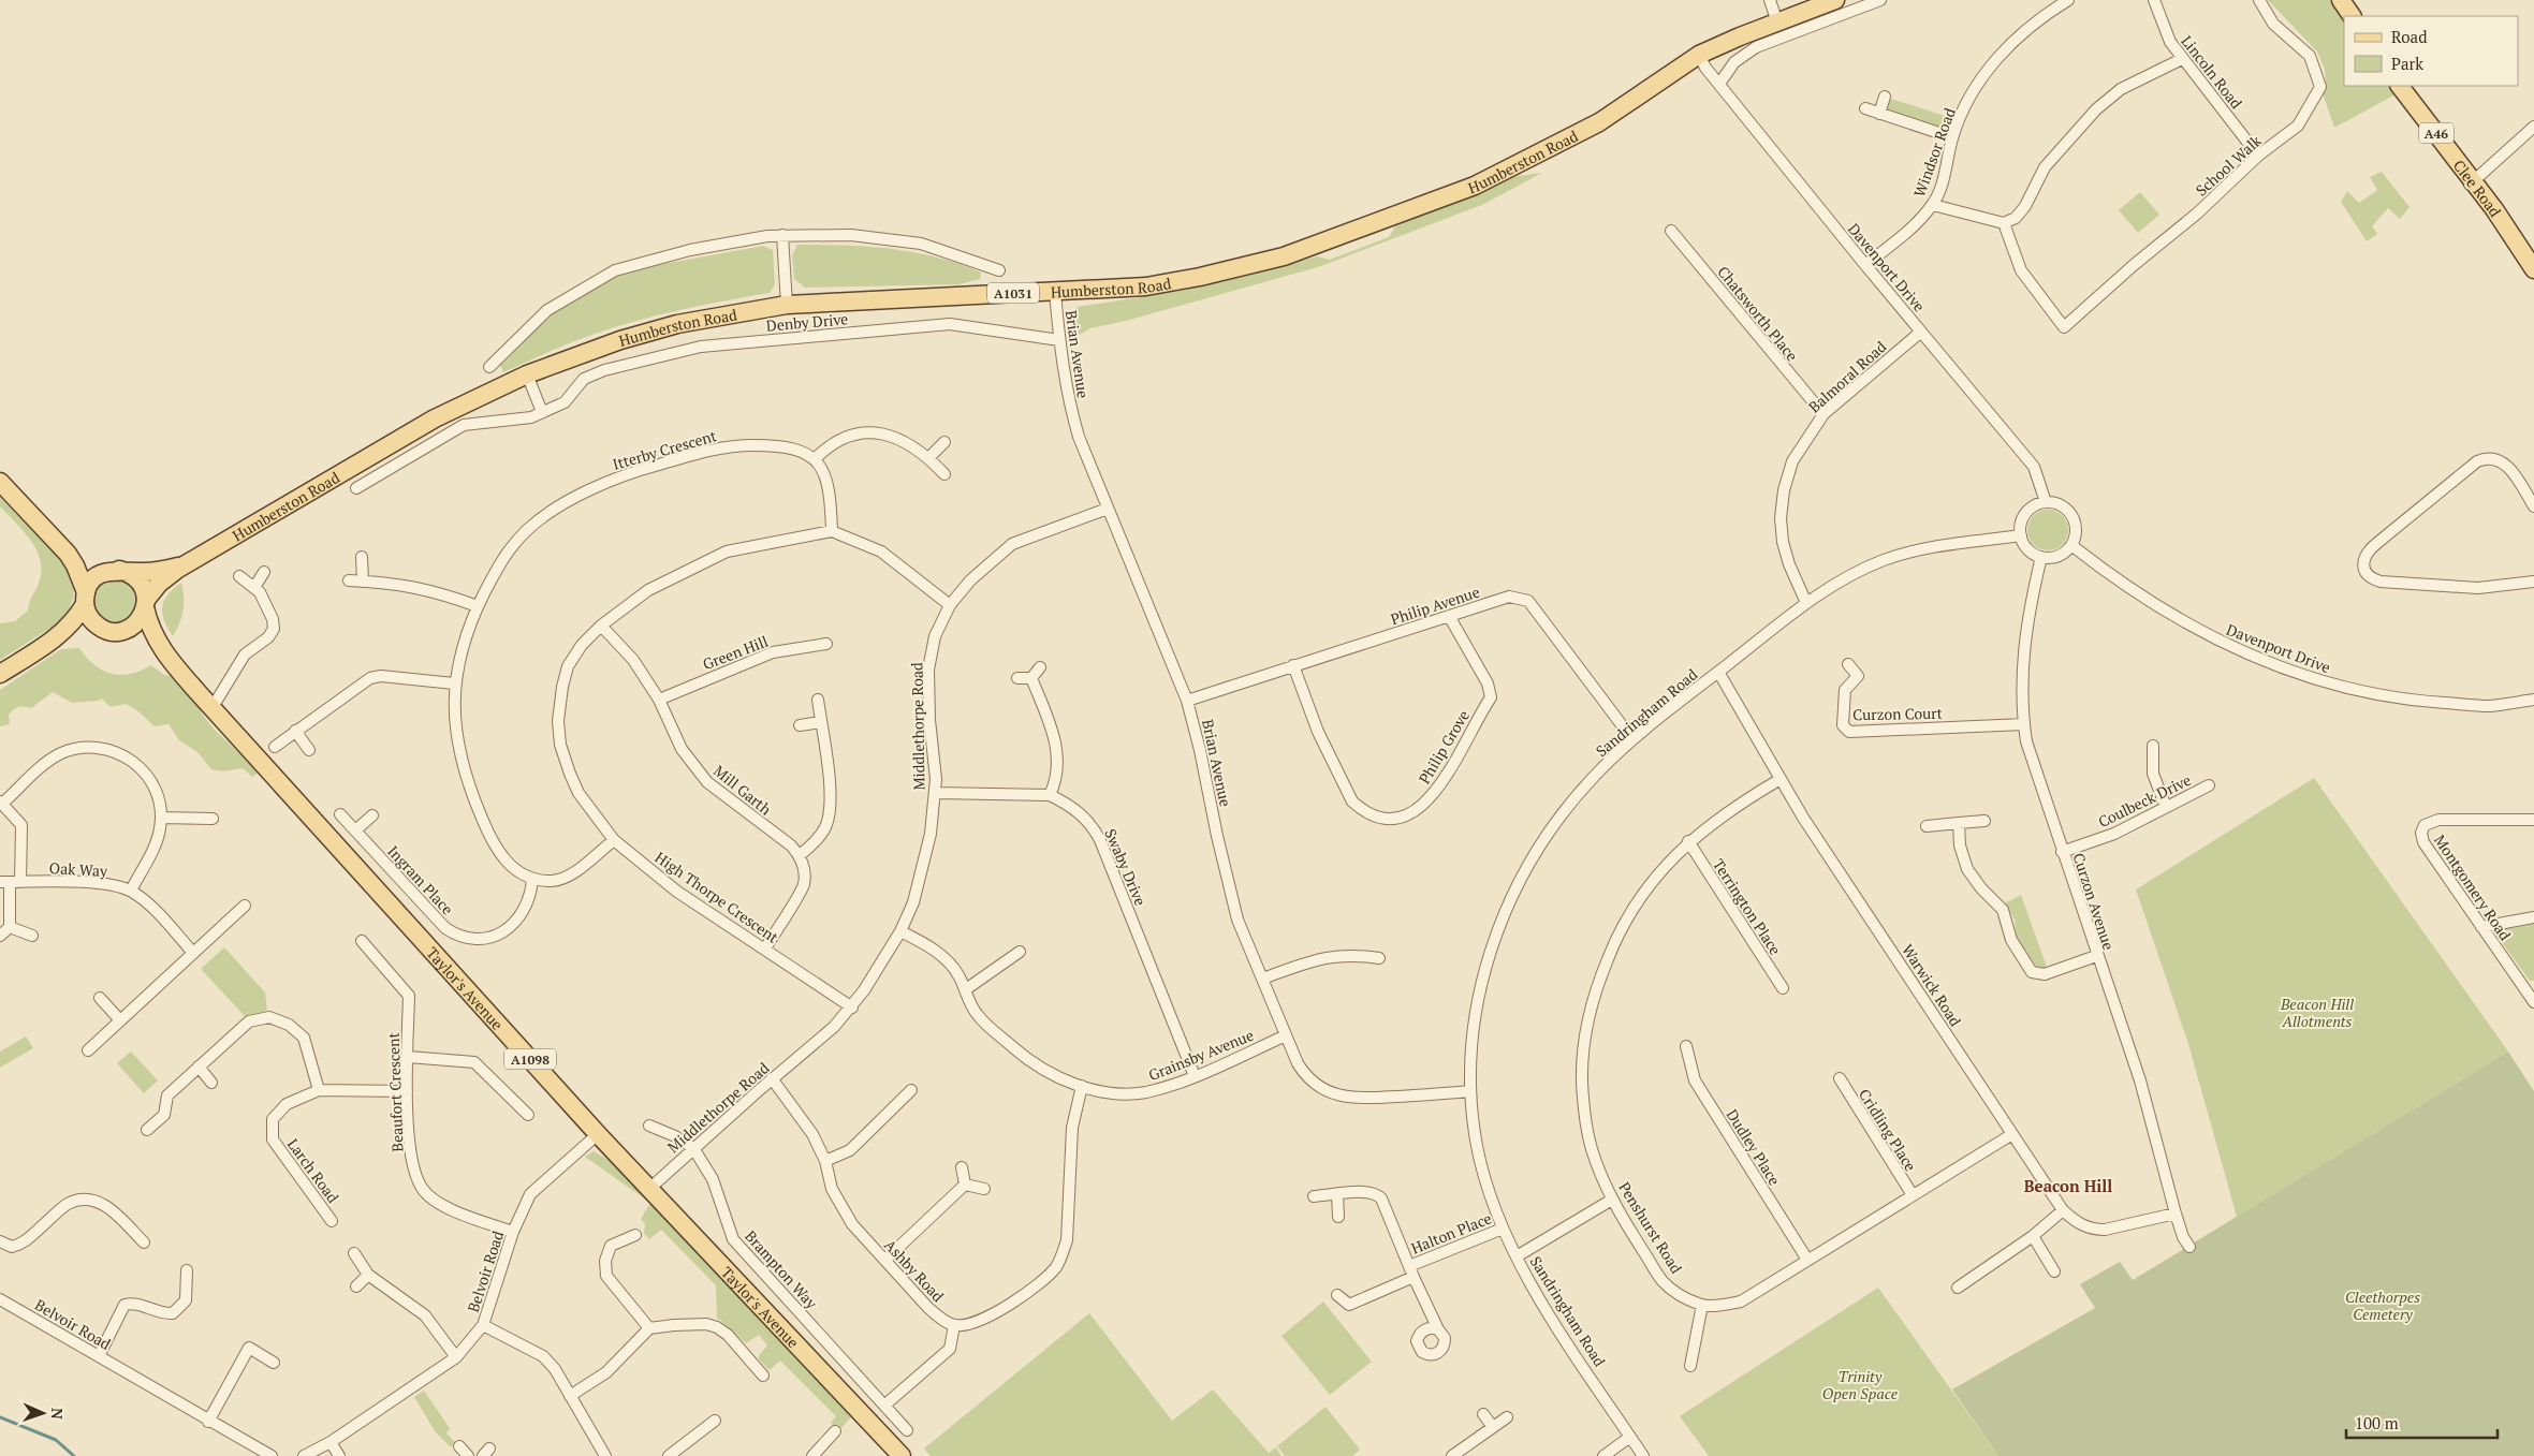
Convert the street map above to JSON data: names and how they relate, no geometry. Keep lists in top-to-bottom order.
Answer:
{
  "streets": {
    "main road": [
      "A46",
      "Humberston Road",
      "Clee Road",
      "A1031",
      "Taylor's Avenue",
      "A1098"
    ],
    "street": [
      "Lincoln Road",
      "Windsor Road",
      "School Walk",
      "Davenport Drive",
      "Chatsworth Place",
      "Denby Drive",
      "Brian Avenue",
      "Balmoral Road",
      "Itterby Crescent",
      "Philip Avenue",
      "Green Hill",
      "Sandringham Road",
      "Curzon Court",
      "Middlethorpe Road",
      "Philip Grove",
      "Mill Garth",
      "Coulbeck Drive",
      "Swaby Drive",
      "Oak Way",
      "Ingram Place",
      "Montgomery Road",
      "High Thorpe Crescent",
      "Curzon Avenue",
      "Terrington Place",
      "Warwick Road",
      "Grainsby Avenue",
      "Beaufort Crescent",
      "Cridling Place",
      "Dudley Place",
      "Larch Road",
      "Penshurst Road",
      "Halton Place",
      "Brampton Way",
      "Ashby Road",
      "Belvoir Road"
    ]
  },
  "crossings": [
    ["Lincoln Road", "School Walk"],
    ["Windsor Road", "Davenport Drive"],
    ["Humberston Road", "Davenport Drive"],
    ["Humberston Road", "Brian Avenue"],
    ["Humberston Road", "Taylor's Avenue"],
    ["Davenport Drive", "Balmoral Road"],
    ["Davenport Drive", "Sandringham Road"],
    ["Davenport Drive", "Curzon Avenue"],
    ["Chatsworth Place", "Balmoral Road"],
    ["Denby Drive", "Brian Avenue"],
    ["Brian Avenue", "Philip Avenue"],
    ["Brian Avenue", "Sandringham Road"],
    ["Brian Avenue", "Middlethorpe Road"],
    ["Brian Avenue", "Grainsby Avenue"],
    ["Balmoral Road", "Sandringham Road"],
    ["Itterby Crescent", "Ingram Place"],
    ["Philip Avenue", "Sandringham Road"],
    ["Philip Avenue", "Philip Grove"],
    ["Green Hill", "Mill Garth"],
    ["Sandringham Road", "Curzon Avenue"],
    ["Sandringham Road", "Warwick Road"],
    ["Sandringham Road", "Halton Place"],
    ["Curzon Court", "Curzon Avenue"],
    ["Middlethorpe Road", "Swaby Drive"],
    ["Middlethorpe Road", "High Thorpe Crescent"],
    ["Middlethorpe Road", "Taylor's Avenue"],
    ["Middlethorpe Road", "Grainsby Avenue"],
    ["Middlethorpe Road", "Brampton Way"],
    ["Middlethorpe Road", "Ashby Road"],
    ["Mill Garth", "High Thorpe Crescent"],
    ["Coulbeck Drive", "Curzon Avenue"],
    ["Swaby Drive", "Grainsby Avenue"],
    ["Curzon Avenue", "Warwick Road"],
    ["Terrington Place", "Penshurst Road"],
    ["Warwick Road", "Penshurst Road"],
    ["Taylor's Avenue", "Belvoir Road"],
    ["Beaufort Crescent", "Larch Road"],
    ["Beaufort Crescent", "Belvoir Road"],
    ["Cridling Place", "Penshurst Road"],
    ["Dudley Place", "Penshurst Road"]
  ],
  "districts": ["Beacon Hill"],
  "parks": ["Beacon Hill Allotments", "Cleethorpes Cemetery", "Trinity Open Space"],
  "legend": ["Road", "Park"],
  "scale_bar": "100 m",
  "north": "right"
}
